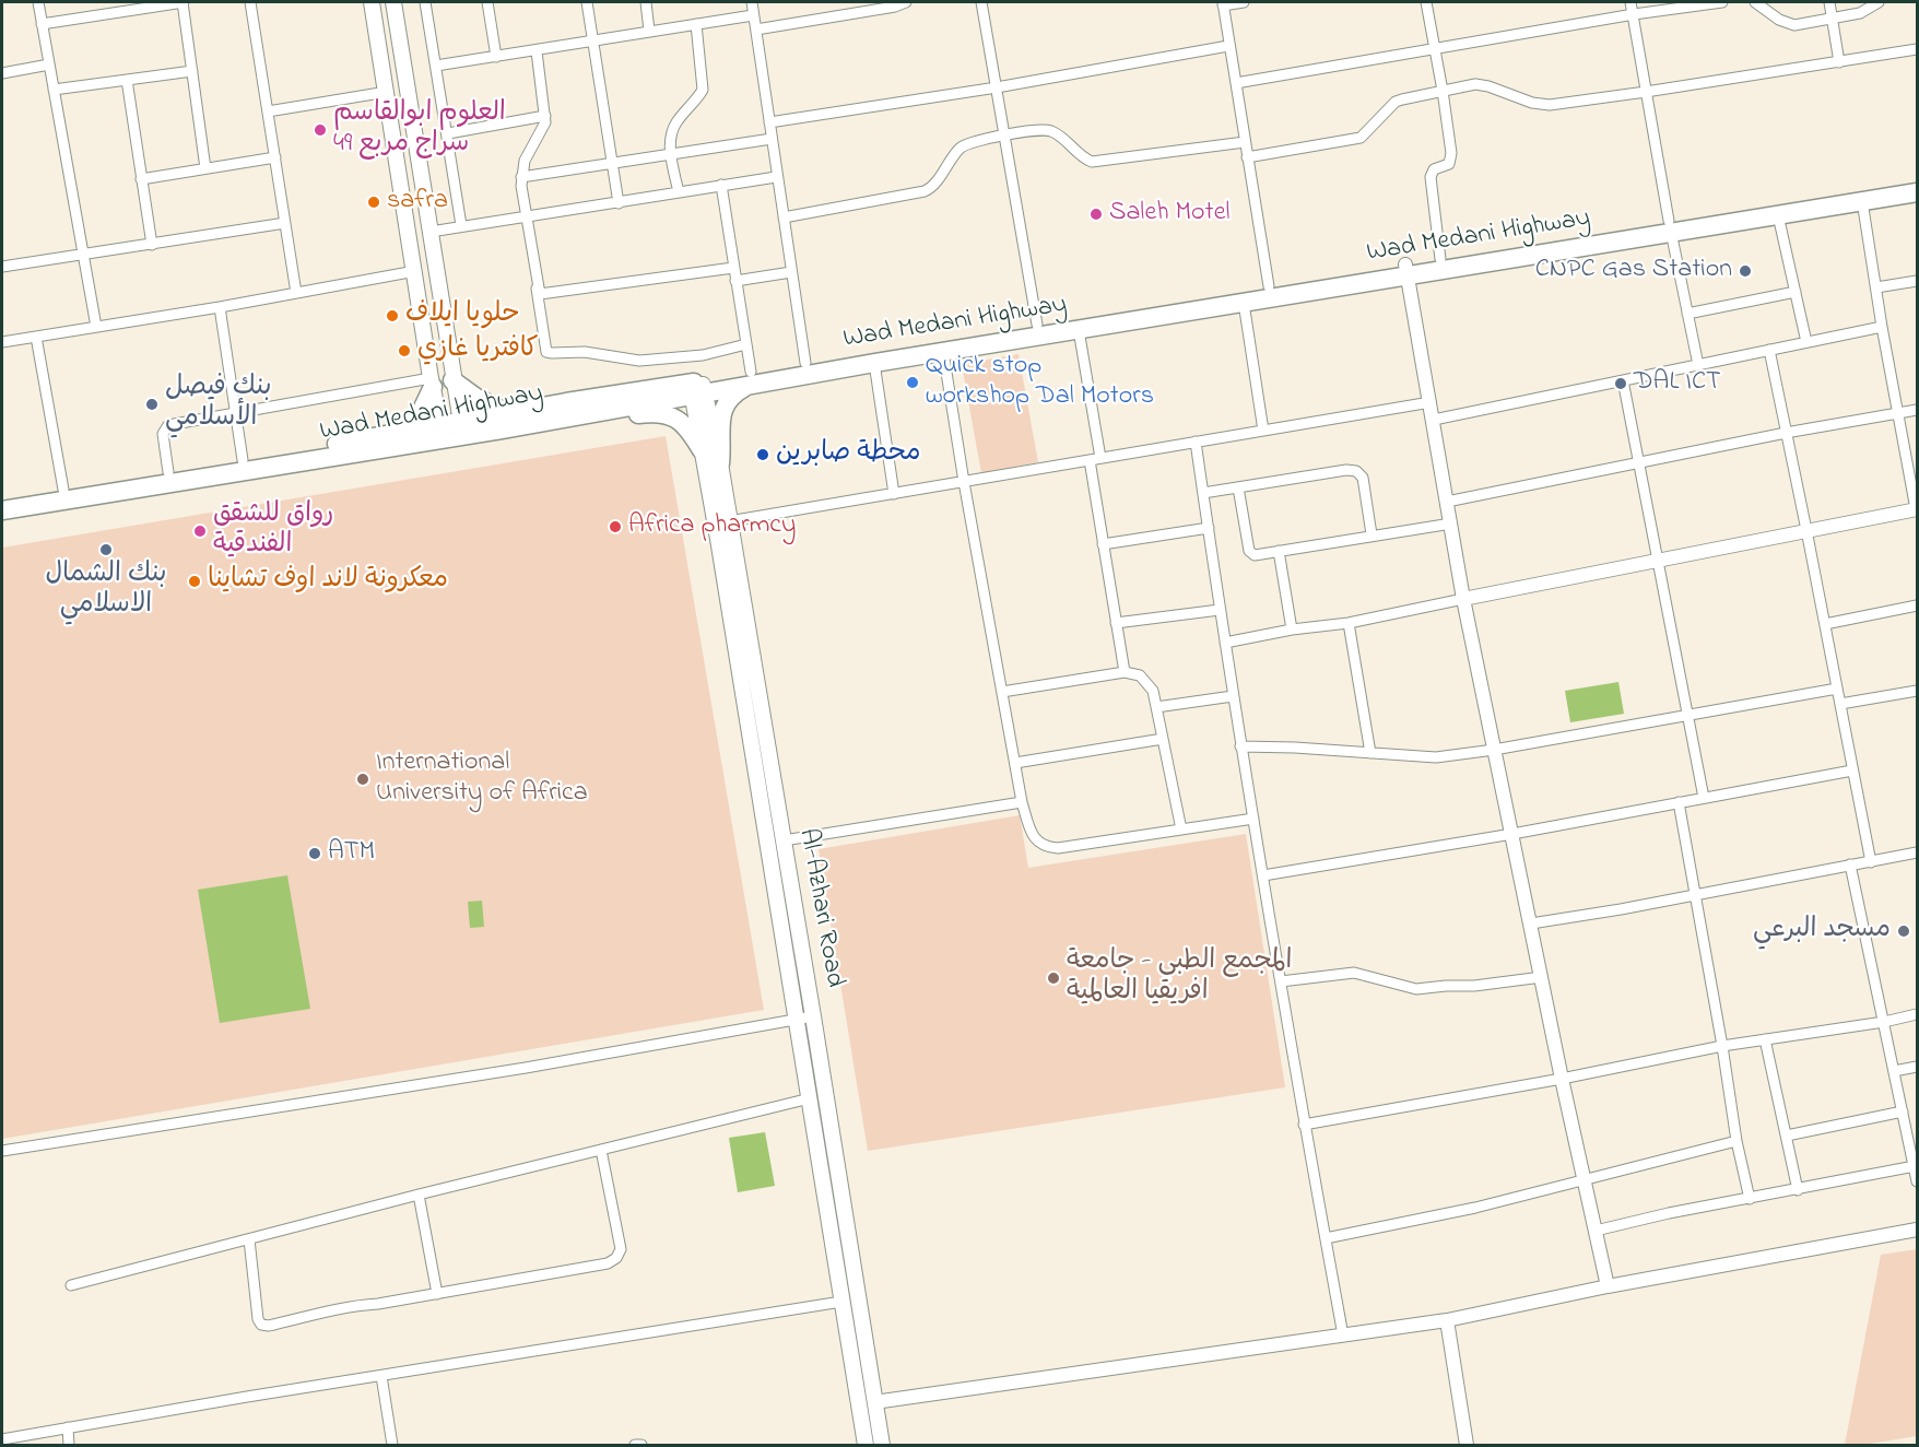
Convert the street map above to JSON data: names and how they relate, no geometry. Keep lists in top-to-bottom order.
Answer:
{
  "streets": {
    "highway": ["Wad Medani Highway"],
    "main road": ["Al-Azhari Road"]
  },
  "crossings": [
    ["Wad Medani Highway", "Al-Azhari Road"]
  ],
  "places": [
    "العلوم ابوالقاسم سراج مربع 49",
    "safra",
    "Saleh Motel",
    "CNPC Gas Station",
    "حلويا ايلاف",
    "كافتريا غازي",
    "Quick stop workshop Dal Motors",
    "DAL ICT",
    "بنك فيصل الأسلامي",
    "محطة صابرين",
    "Africa pharmcy",
    "رواق للشقق الفندقية",
    "بنك الشمال الاسلامي",
    "معكرونة لاند اوف تشاينا",
    "International University of Africa",
    "ATM",
    "مسجد البرعي",
    "المجمع الطبي - جامعة افريقيا العالمية"
  ]
}
